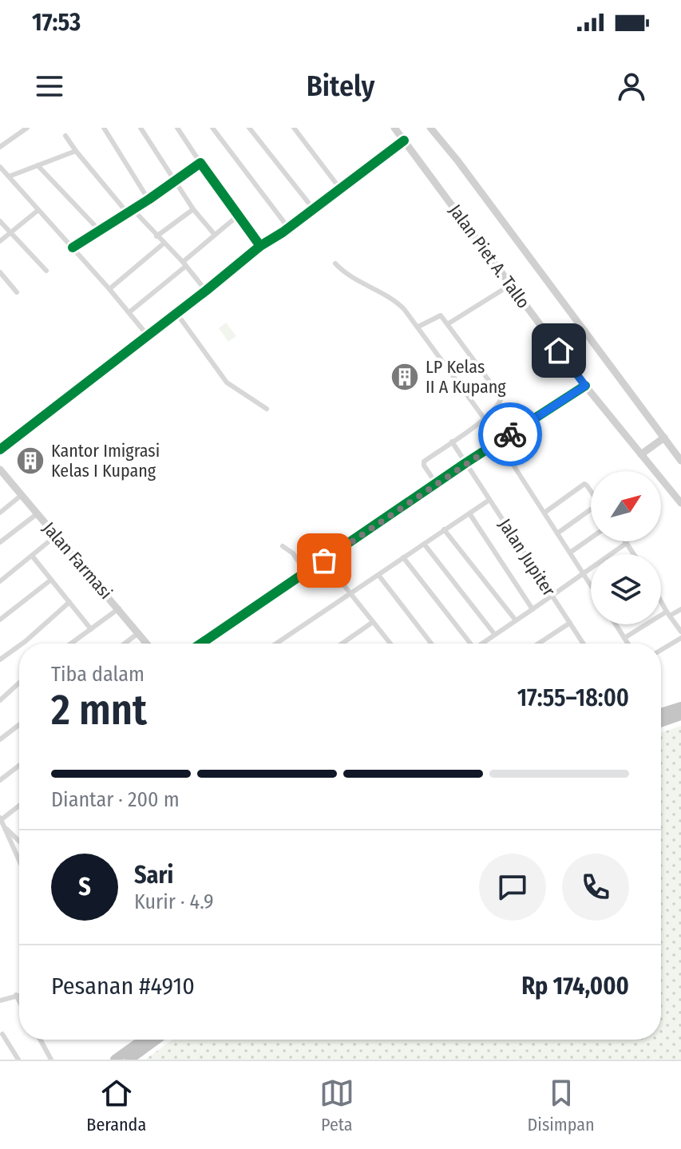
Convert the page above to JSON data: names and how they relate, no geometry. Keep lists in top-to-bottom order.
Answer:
{
  "streets": {
    "main road": ["Jalan Piet A. Tallo", "Jalan Farmasi"],
    "street": ["Jalan Jupiter"]
  },
  "places": {
    "building": ["LP Kelas II A Kupang", "Kantor Imigrasi Kelas I Kupang"]
  },
  "north": "top right",
  "page": {
    "status": "17:53",
    "header": "Bitely",
    "heading": ["2 mnt", "Tiba dalam", "17:55–18:00"],
    "panel": [
      "Sari",
      "Kurir · 4.9",
      "Pesanan #4910",
      "Rp 174,000"
    ],
    "bar": "Diantar · 200 m",
    "round": "S",
    "tabs": ["Beranda", "Peta", "Disimpan"]
  }
}
